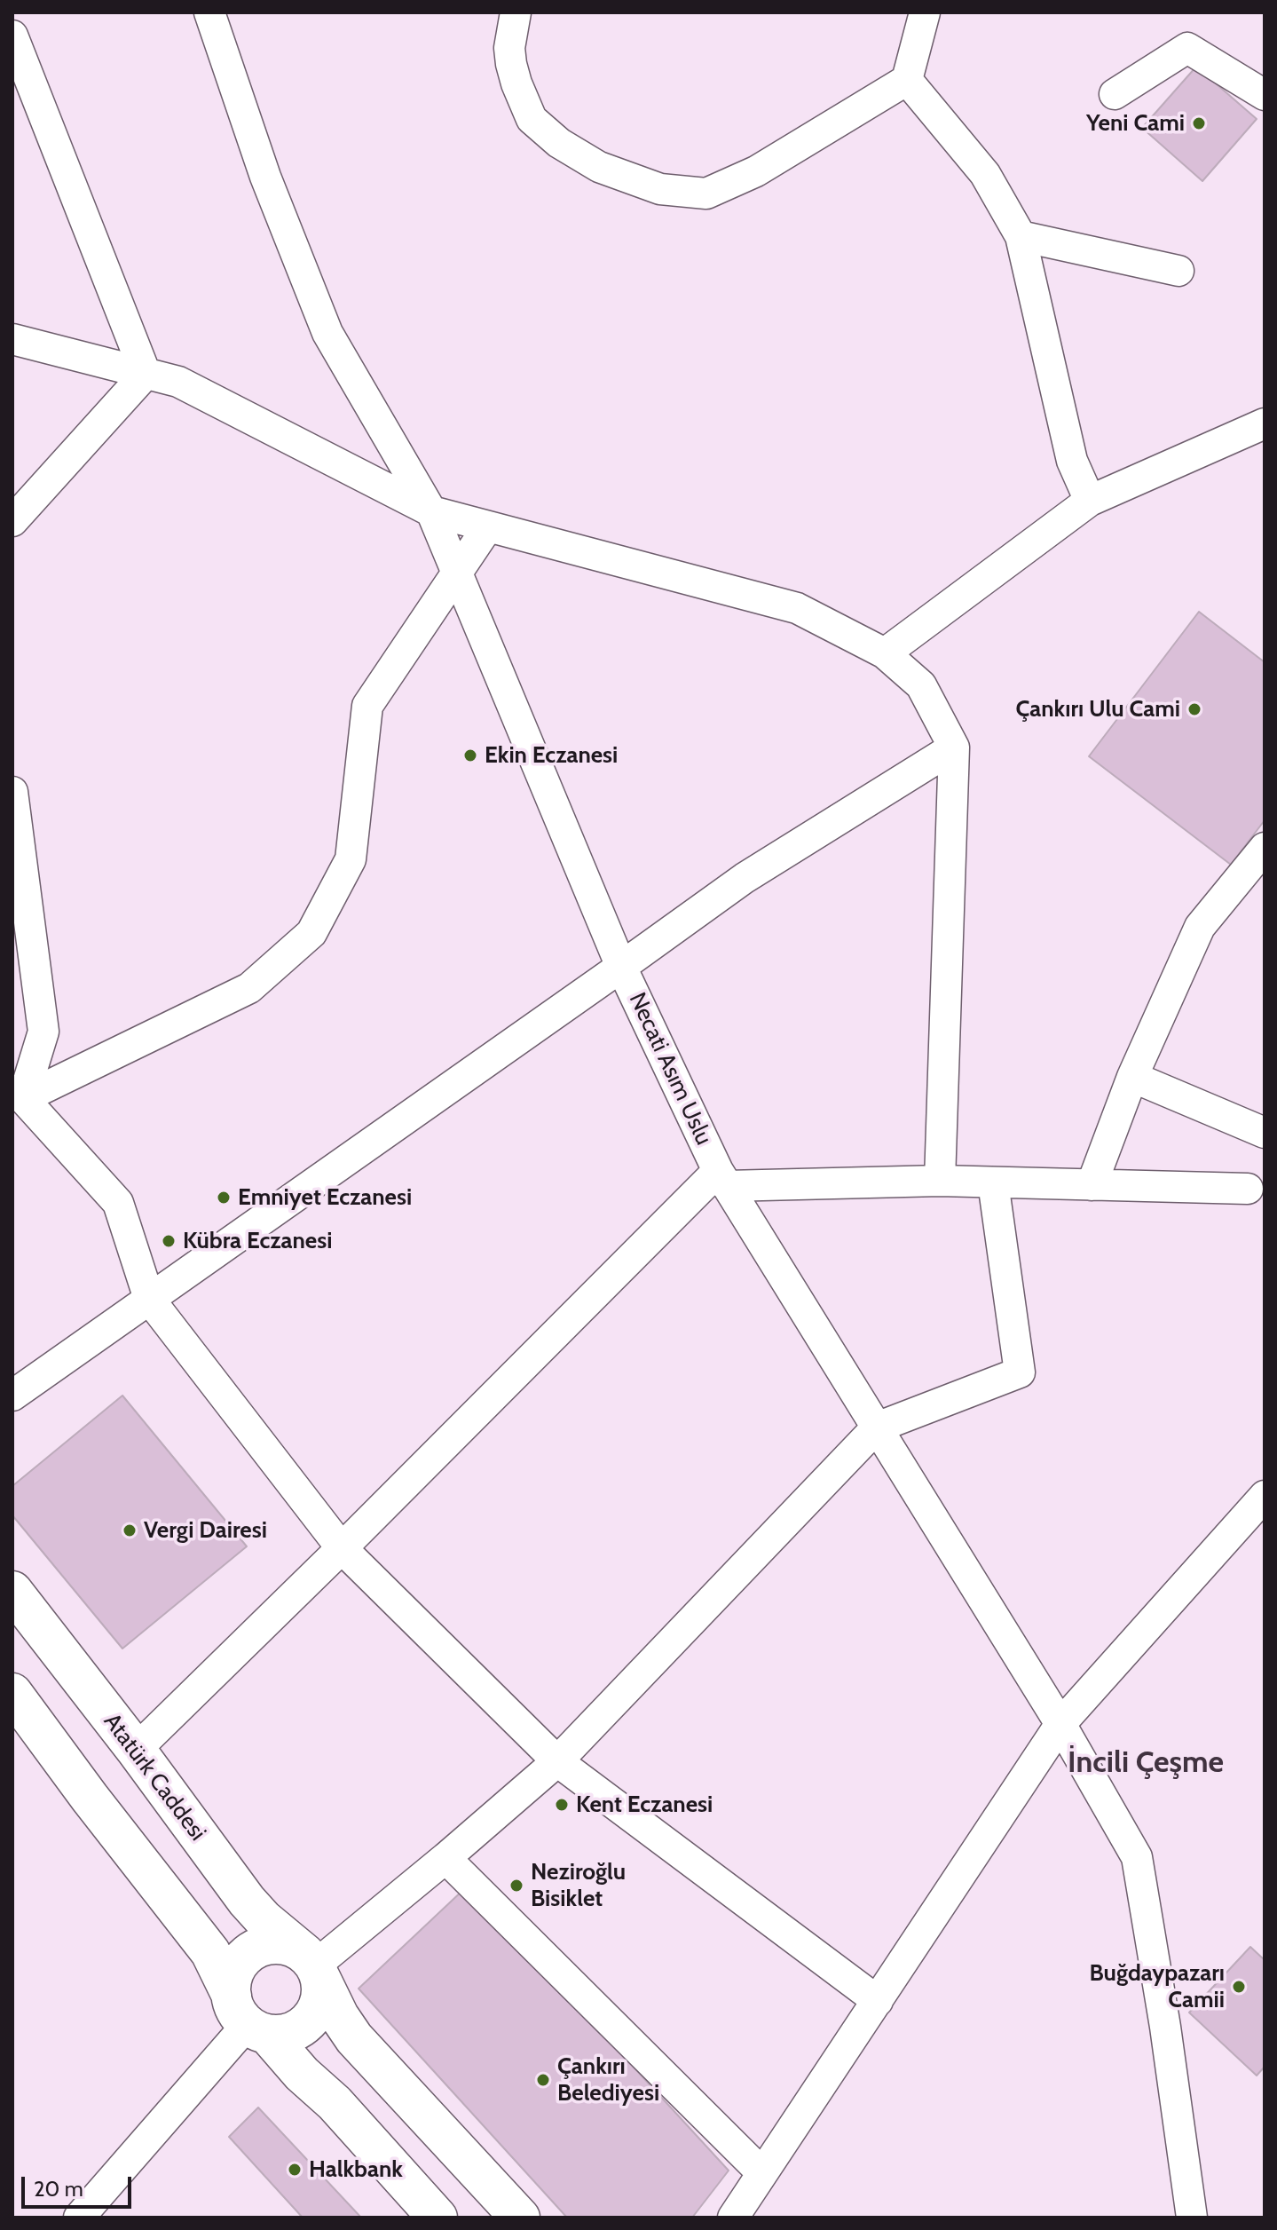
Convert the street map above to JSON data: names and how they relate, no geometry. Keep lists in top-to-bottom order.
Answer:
{
  "streets": {
    "main road": ["Atatürk Caddesi"],
    "street": ["Necati Asım Uslu"]
  },
  "districts": ["İncili Çeşme"],
  "places": [
    "Yeni Cami",
    "Çankırı Ulu Cami",
    "Ekin Eczanesi",
    "Emniyet Eczanesi",
    "Kübra Eczanesi",
    "Vergi Dairesi",
    "Kent Eczanesi",
    "Neziroğlu Bisiklet",
    "Buğdaypazarı Camii",
    "Çankırı Belediyesi",
    "Halkbank"
  ],
  "scale_bar": "20 m"
}
